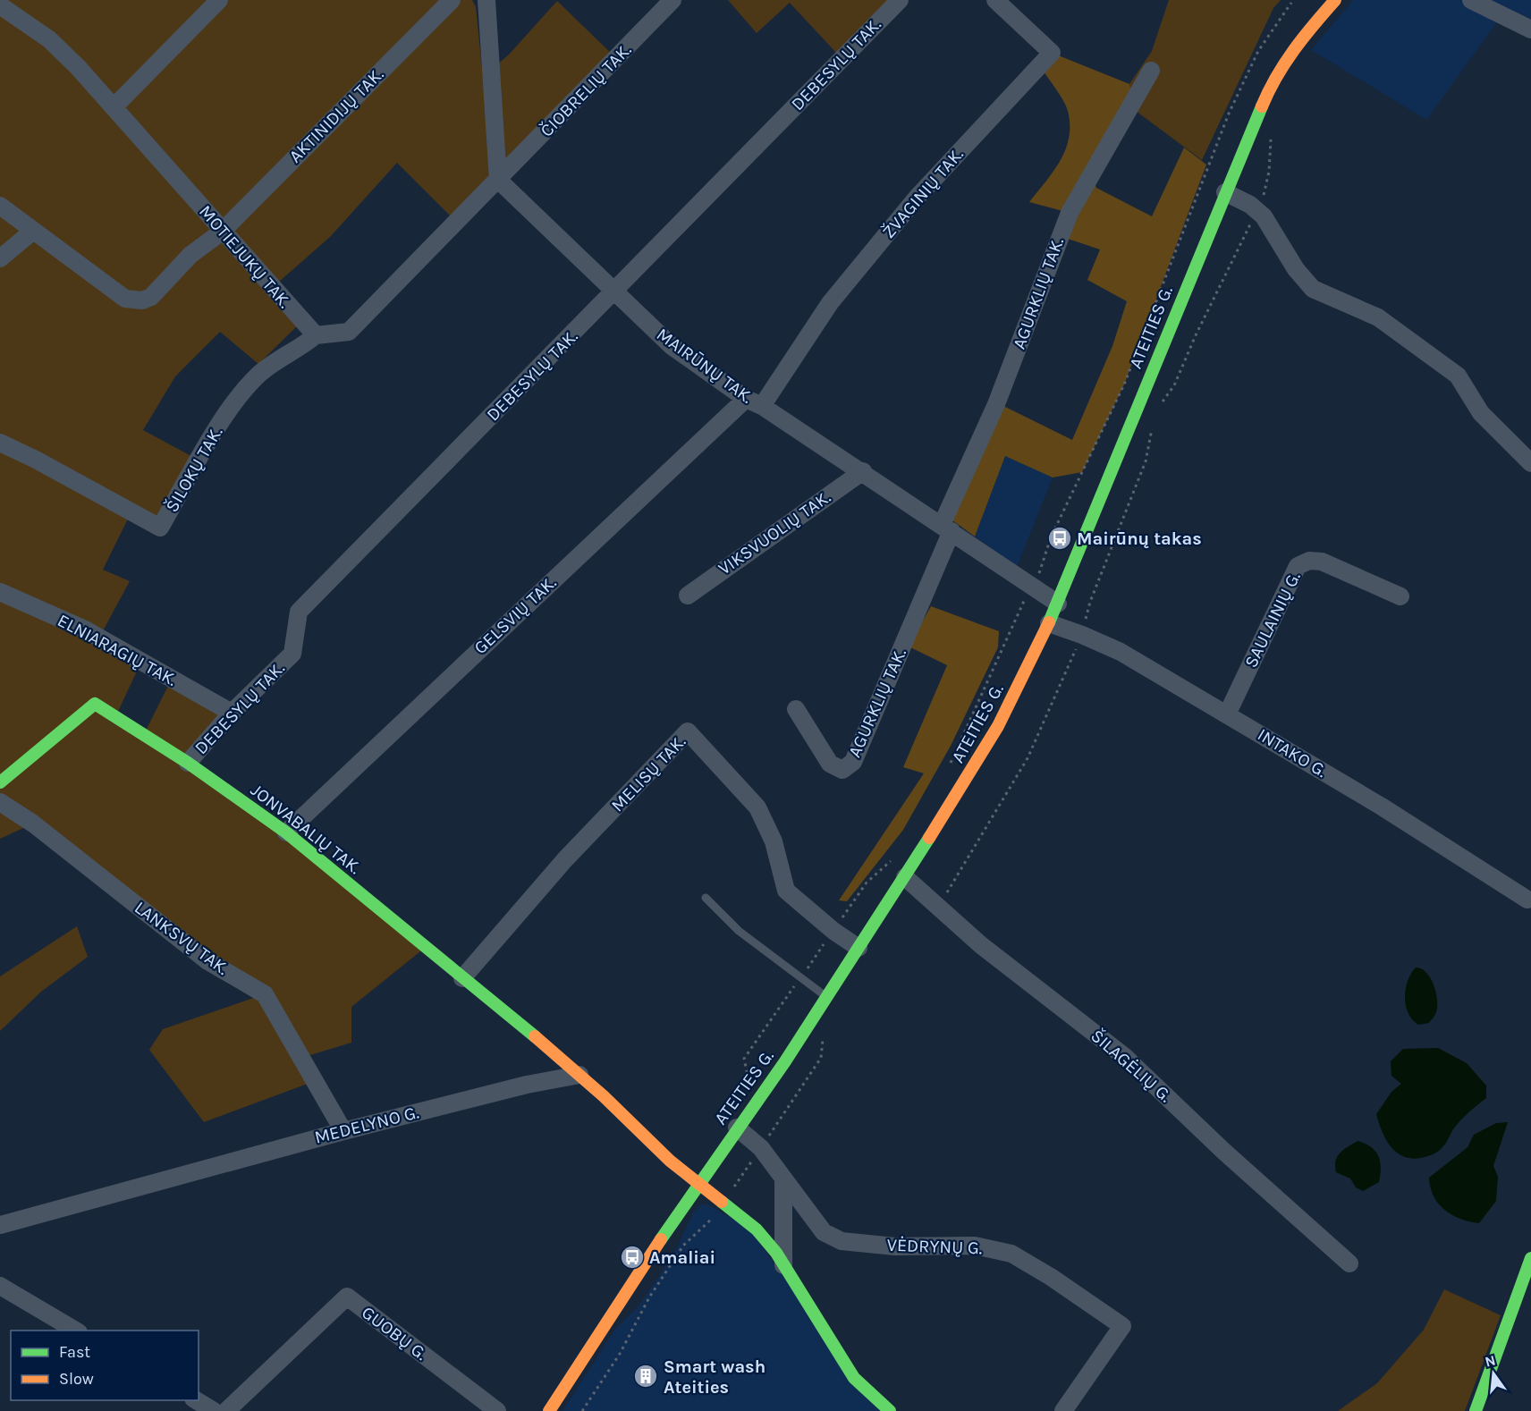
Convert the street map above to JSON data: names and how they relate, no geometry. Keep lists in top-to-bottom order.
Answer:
{
  "streets": {
    "main road": ["ATEITIES G.", "JONVABALIŲ TAK."],
    "street": [
      "DEBESYLŲ TAK.",
      "ČIOBRELIŲ TAK.",
      "AKTINIDIJŲ TAK.",
      "ŽVAGINIŲ TAK.",
      "MOTIEJUKŲ TAK.",
      "AGURKLIŲ TAK.",
      "MAIRŪNŲ TAK.",
      "ŠILOKŲ TAK.",
      "VIKSVUOLIŲ TAK.",
      "GELSVIŲ TAK.",
      "SAULAINIŲ G.",
      "ELNIARAGIŲ TAK.",
      "INTAKO G.",
      "MELISŲ TAK.",
      "LANKSVŲ TAK.",
      "ŠILAGĖLIŲ G.",
      "MEDELYNO G.",
      "VĖDRYNŲ G.",
      "GUOBŲ G."
    ]
  },
  "crossings": [
    ["DEBESYLŲ TAK.", "MAIRŪNŲ TAK."],
    ["DEBESYLŲ TAK.", "ELNIARAGIŲ TAK."],
    ["DEBESYLŲ TAK.", "JONVABALIŲ TAK."],
    ["ČIOBRELIŲ TAK.", "MAIRŪNŲ TAK."],
    ["AKTINIDIJŲ TAK.", "MOTIEJUKŲ TAK."],
    ["ŽVAGINIŲ TAK.", "MAIRŪNŲ TAK."],
    ["MOTIEJUKŲ TAK.", "ŠILOKŲ TAK."],
    ["AGURKLIŲ TAK.", "MAIRŪNŲ TAK."],
    ["ATEITIES G.", "MAIRŪNŲ TAK."],
    ["ATEITIES G.", "INTAKO G."],
    ["ATEITIES G.", "MELISŲ TAK."],
    ["ATEITIES G.", "ŠILAGĖLIŲ G."],
    ["ATEITIES G.", "VĖDRYNŲ G."],
    ["MAIRŪNŲ TAK.", "VIKSVUOLIŲ TAK."],
    ["MAIRŪNŲ TAK.", "GELSVIŲ TAK."],
    ["GELSVIŲ TAK.", "JONVABALIŲ TAK."],
    ["SAULAINIŲ G.", "INTAKO G."],
    ["MELISŲ TAK.", "JONVABALIŲ TAK."],
    ["JONVABALIŲ TAK.", "MEDELYNO G."],
    ["LANKSVŲ TAK.", "MEDELYNO G."]
  ],
  "places": {
    "bus stop": ["Mairūnų takas", "Amaliai"],
    "building": ["Smart wash Ateities"]
  },
  "legend": ["Fast", "Slow"],
  "north": "top"
}
